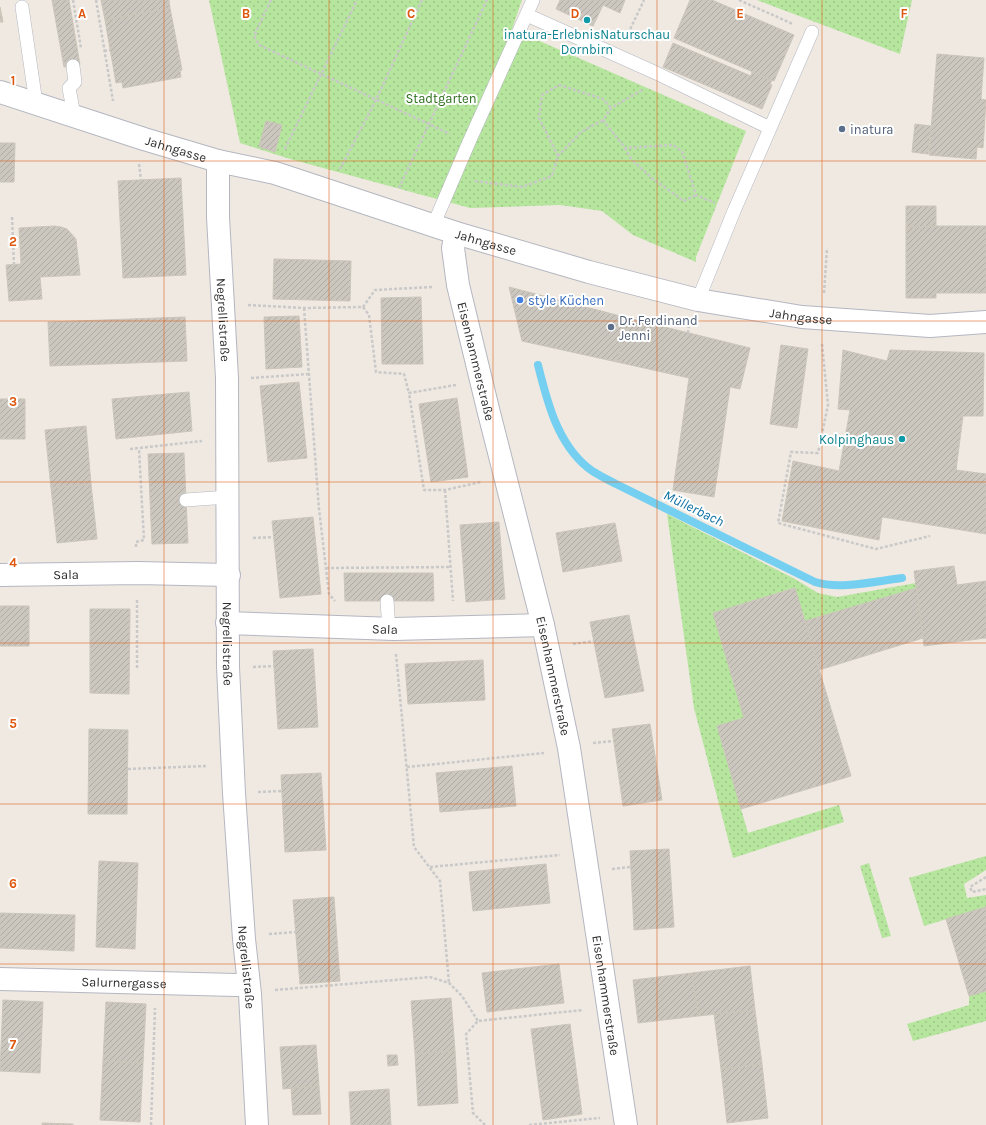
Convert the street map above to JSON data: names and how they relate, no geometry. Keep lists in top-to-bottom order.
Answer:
{
  "streets": {
    "street": [
      "Jahngasse",
      "Negrellistraße",
      "Eisenhammerstraße",
      "Sala",
      "Salurnergasse"
    ]
  },
  "crossings": [
    ["Jahngasse", "Negrellistraße"],
    ["Jahngasse", "Eisenhammerstraße"],
    ["Negrellistraße", "Sala"],
    ["Negrellistraße", "Salurnergasse"],
    ["Eisenhammerstraße", "Sala"]
  ],
  "water": ["Müllerbach"],
  "parks": ["Stadtgarten"],
  "places": [
    "inatura-ErlebnisNaturschau Dornbirn",
    "inatura",
    "style Küchen",
    "Dr. Ferdinand Jenni",
    "Kolpinghaus"
  ],
  "grid": {
    "columns": [
      "A",
      "B",
      "C",
      "D",
      "E",
      "F"
    ],
    "rows": [
      "1",
      "2",
      "3",
      "4",
      "5",
      "6",
      "7"
    ]
  }
}
